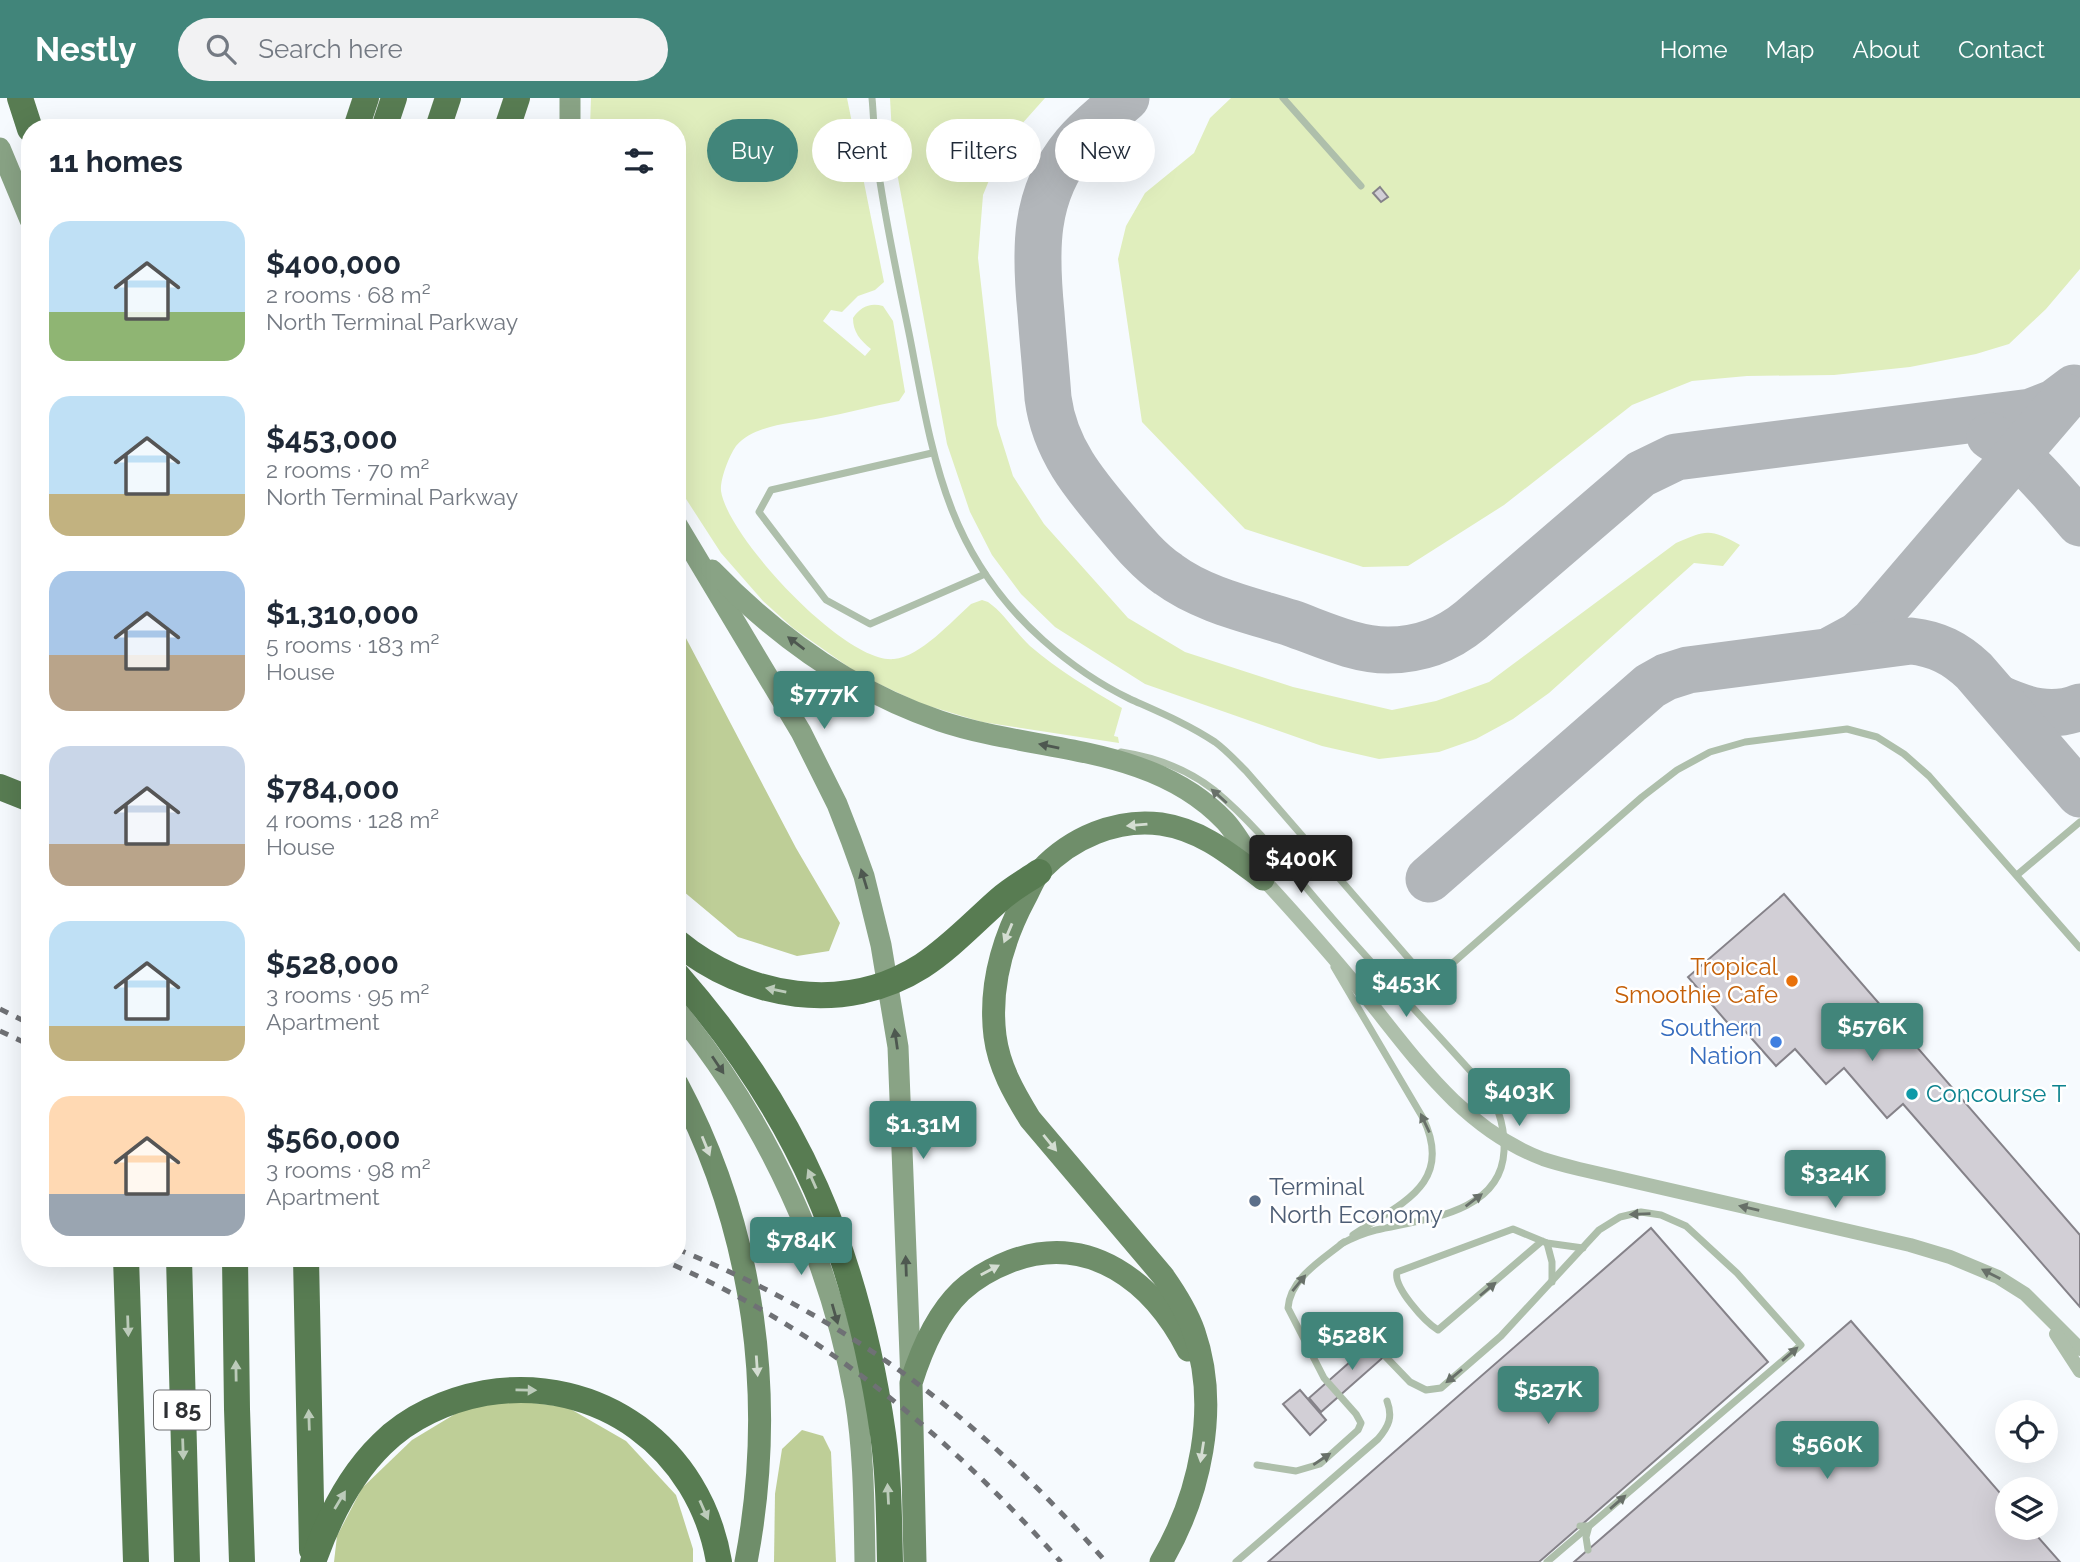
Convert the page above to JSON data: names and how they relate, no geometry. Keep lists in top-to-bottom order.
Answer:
{
  "streets": {
    "highway": ["I 85"]
  },
  "places": [
    "Tropical Smoothie Cafe",
    "Southern Nation",
    "Concourse T",
    "Terminal North Economy"
  ],
  "page": {
    "header": "Nestly",
    "search": "Search here",
    "nav": [
      "Home",
      "Map",
      "About",
      "Contact"
    ],
    "chip": [
      "Buy",
      "Rent",
      "Filters",
      "New"
    ],
    "heading": "11 homes",
    "list": [
      {
        "name": "$400,000",
        "note": "2 rooms · 68 m² · North Terminal Parkway"
      },
      {
        "name": "$453,000",
        "note": "2 rooms · 70 m² · North Terminal Parkway"
      },
      {
        "name": "$1,310,000",
        "note": "5 rooms · 183 m² · House"
      },
      {
        "name": "$784,000",
        "note": "4 rooms · 128 m² · House"
      },
      {
        "name": "$528,000",
        "note": "3 rooms · 95 m² · Apartment"
      },
      {
        "name": "$560,000",
        "note": "3 rooms · 98 m² · Apartment"
      }
    ],
    "price": [
      "$777K",
      "$400K",
      "$453K",
      "$576K",
      "$403K",
      "$1.31M",
      "$324K",
      "$784K",
      "$528K",
      "$527K",
      "$560K"
    ]
  }
}
